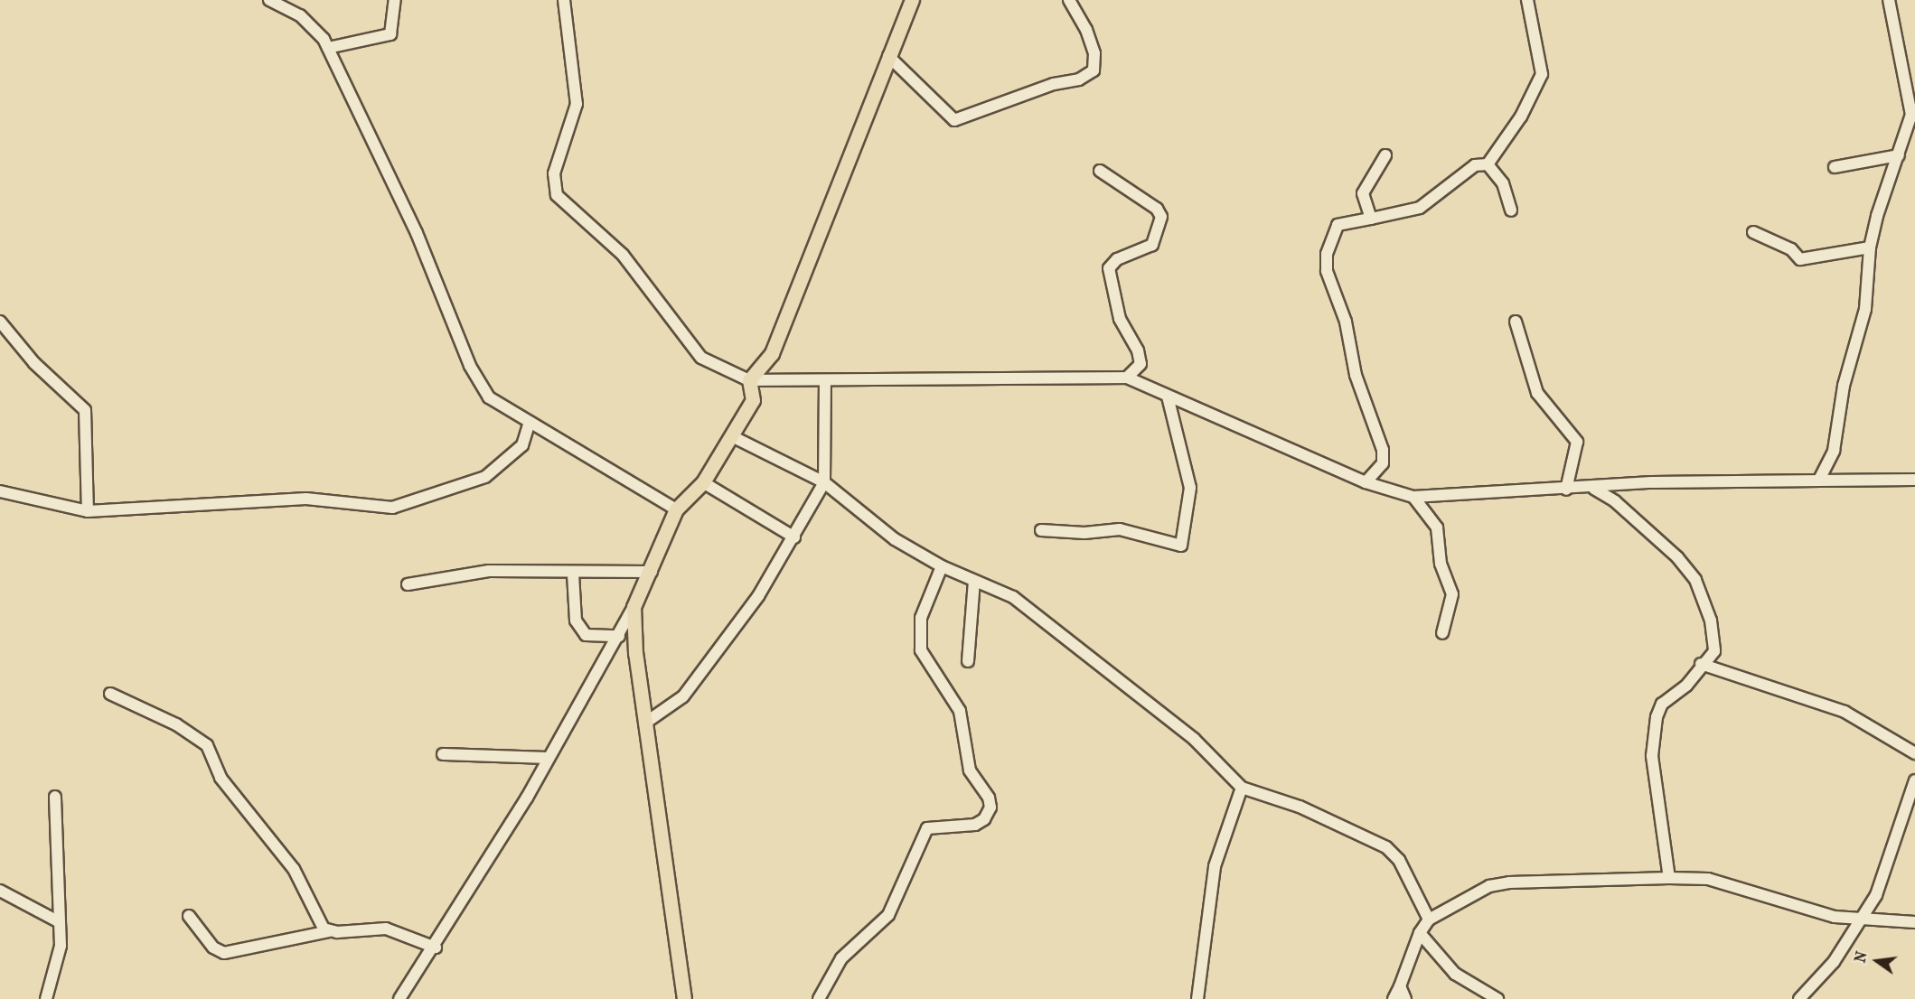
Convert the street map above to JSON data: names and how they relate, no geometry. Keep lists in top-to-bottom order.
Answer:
{
  "north": "left"
}
